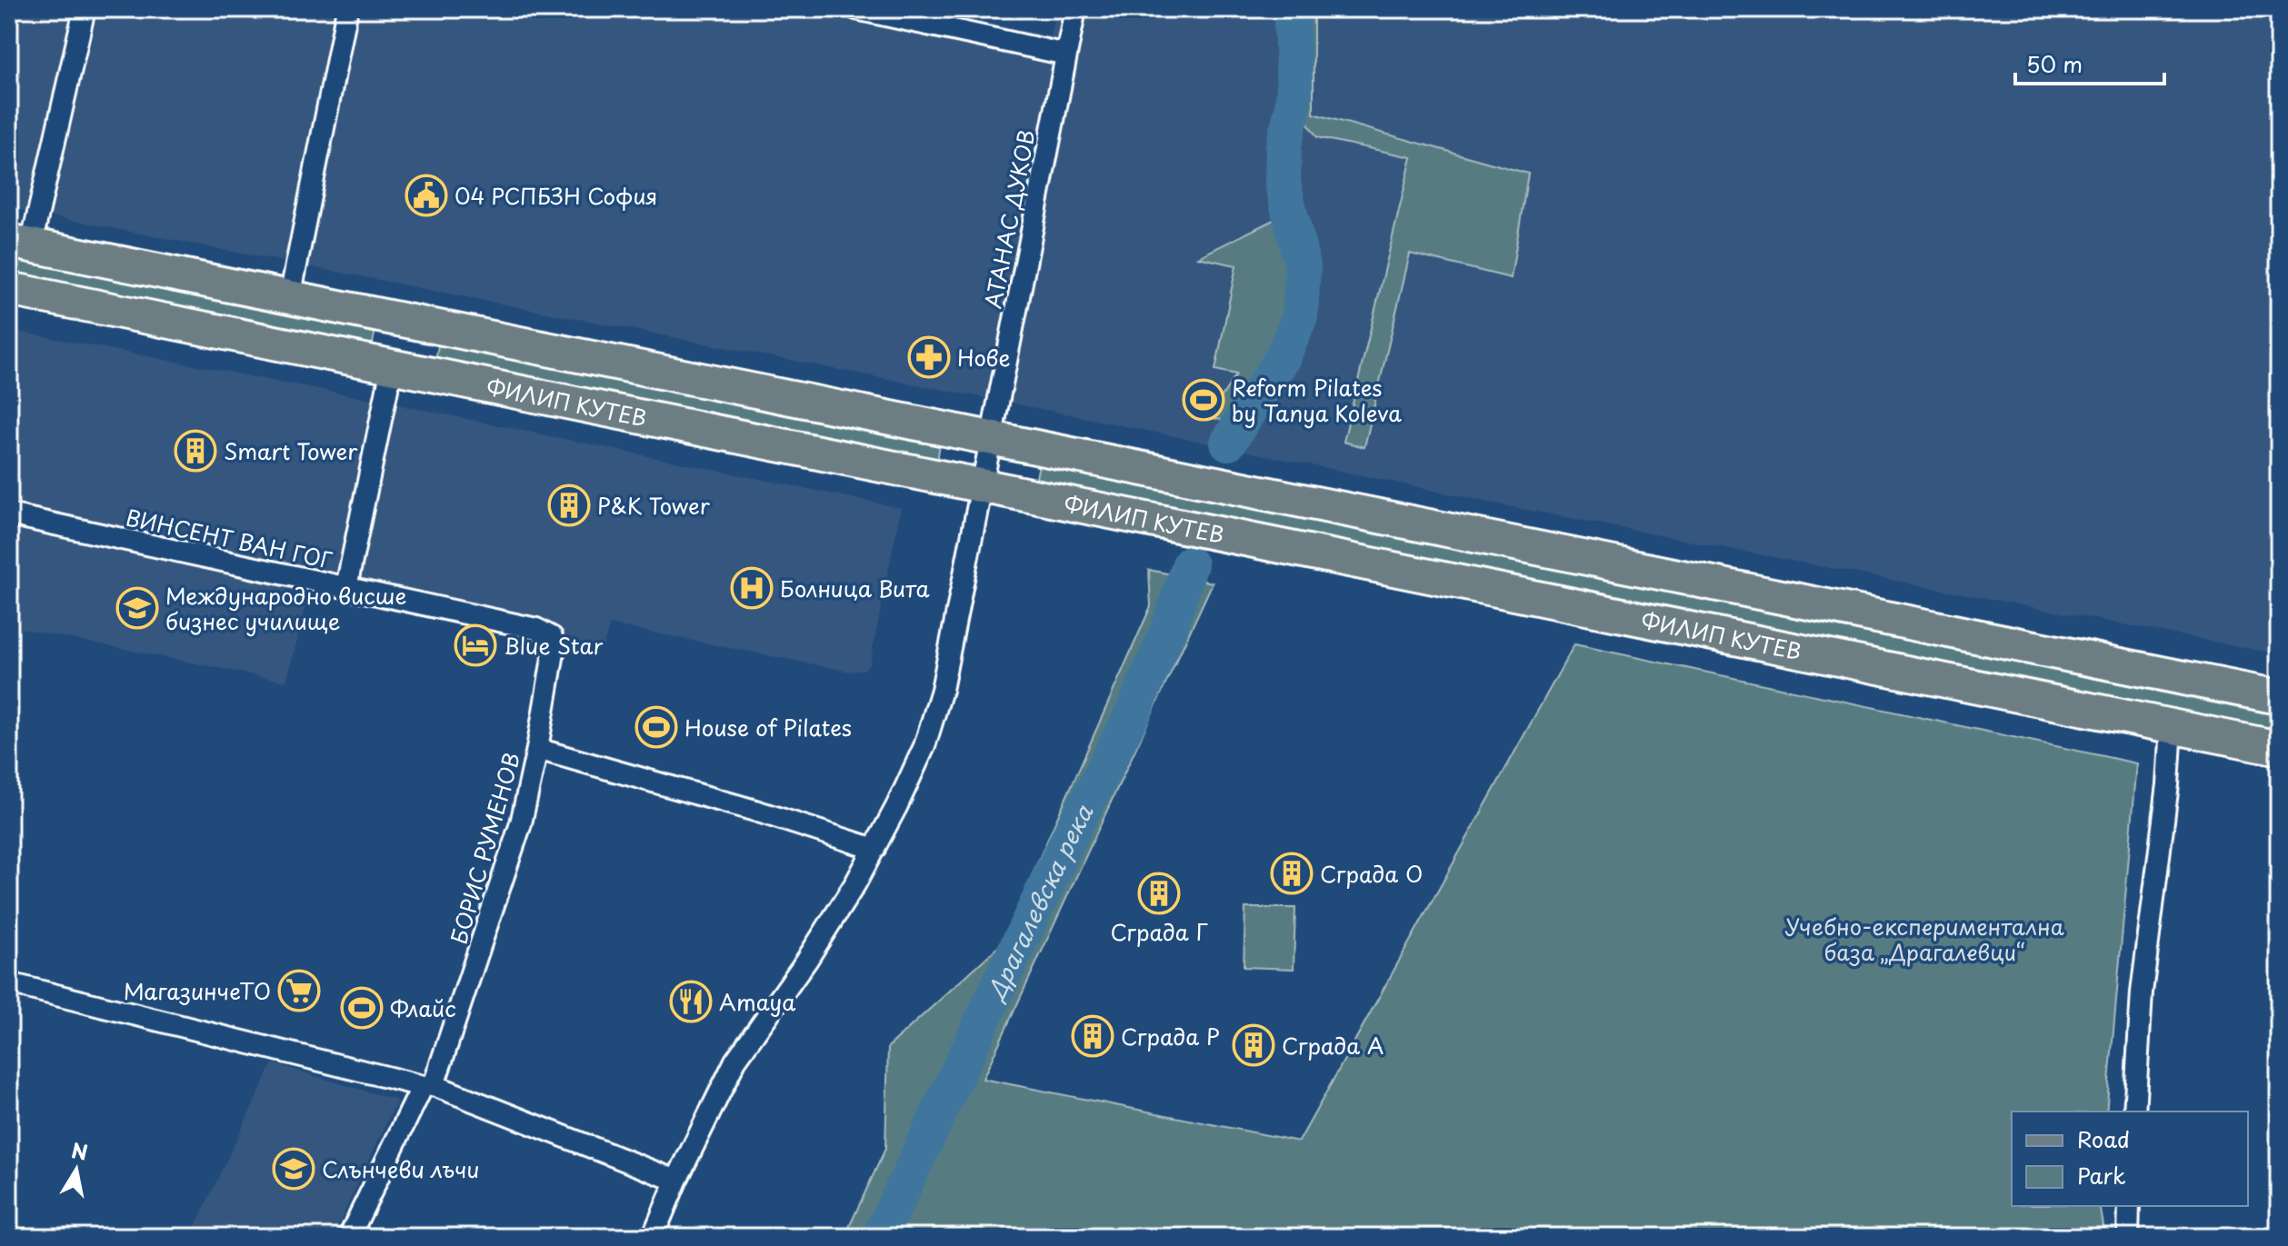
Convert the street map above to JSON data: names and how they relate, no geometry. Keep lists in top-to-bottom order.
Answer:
{
  "streets": {
    "main road": ["ФИЛИП КУТЕВ"],
    "street": ["АТАНАС ДУКОВ", "ВИНСЕНТ ВАН ГОГ", "БОРИС РУМЕНОВ"]
  },
  "crossings": [
    ["АТАНАС ДУКОВ", "ФИЛИП КУТЕВ"],
    ["АТАНАС ДУКОВ", "БОРИС РУМЕНОВ"],
    ["ФИЛИП КУТЕВ", "ВИНСЕНТ ВАН ГОГ"]
  ],
  "water": ["Драгалевска река"],
  "parks": ["Учебно-експериментална база „Драгалевци“"],
  "places": {
    "public building": ["04 РСПБЗН София"],
    "pharmacy": ["Нове"],
    "sports": ["Reform Pilates by Tanya Koleva", "House of Pilates", "Флайс"],
    "building": [
      "Smart Tower",
      "P&K Tower",
      "Сграда О",
      "Сграда Г",
      "Сграда Р",
      "Сграда А"
    ],
    "hospital": ["Болница Вита"],
    "school or university": ["Международно висше бизнес училище", "Слънчеви лъчи"],
    "hotel": ["Blue Star"],
    "supermarket": ["МагазинчеТО"],
    "restaurant": ["Amaya"]
  },
  "legend": ["Road", "Park"],
  "scale_bar": "50 m",
  "north": "top"
}
